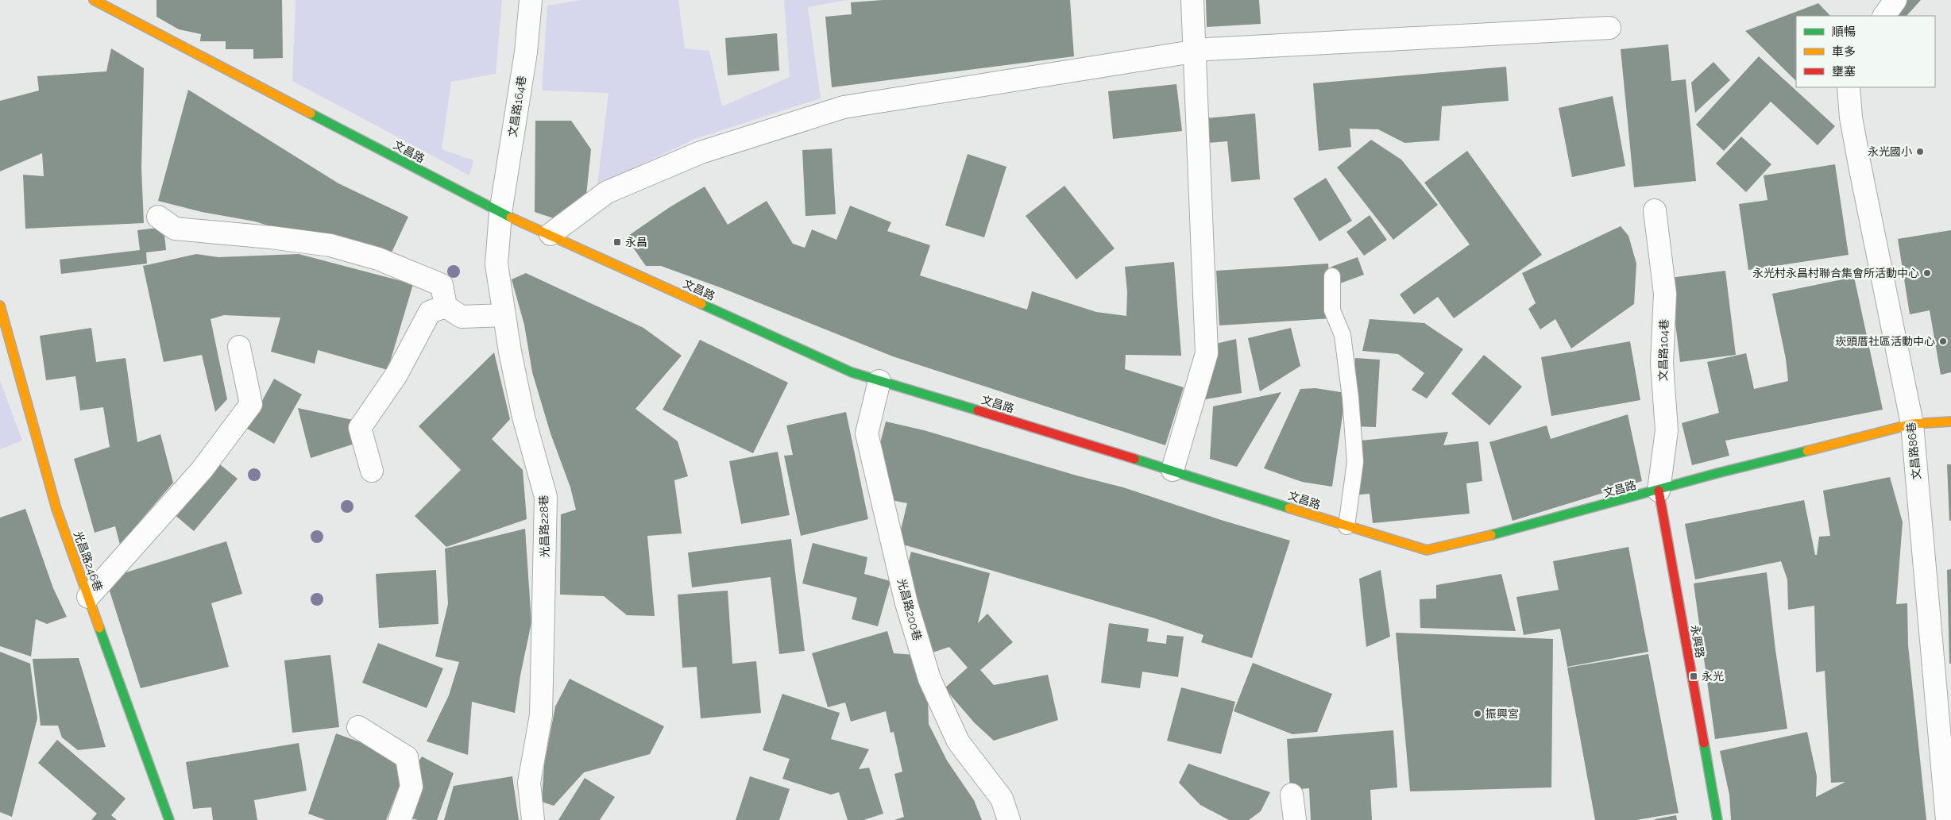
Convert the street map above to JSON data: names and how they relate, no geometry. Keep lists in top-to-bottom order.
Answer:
{
  "streets": {
    "street": [
      "文昌路164巷",
      "文昌路",
      "文昌路104巷",
      "文昌路86巷",
      "光昌路228巷",
      "光昌路246巷",
      "光昌路200巷",
      "永興路"
    ]
  },
  "crossings": [
    ["文昌路164巷", "文昌路"],
    ["文昌路164巷", "光昌路228巷"],
    ["文昌路", "文昌路104巷"],
    ["文昌路", "文昌路86巷"],
    ["文昌路", "光昌路228巷"],
    ["文昌路", "光昌路200巷"],
    ["文昌路", "永興路"],
    ["文昌路104巷", "永興路"]
  ],
  "places": {
    "other": [
      "永光國小",
      "永光村永昌村聯合集會所活動中心",
      "崁頭厝社區活動中心",
      "振興宮"
    ],
    "transit": ["永昌", "永光"]
  },
  "legend": ["順暢", "車多", "壅塞"]
}
